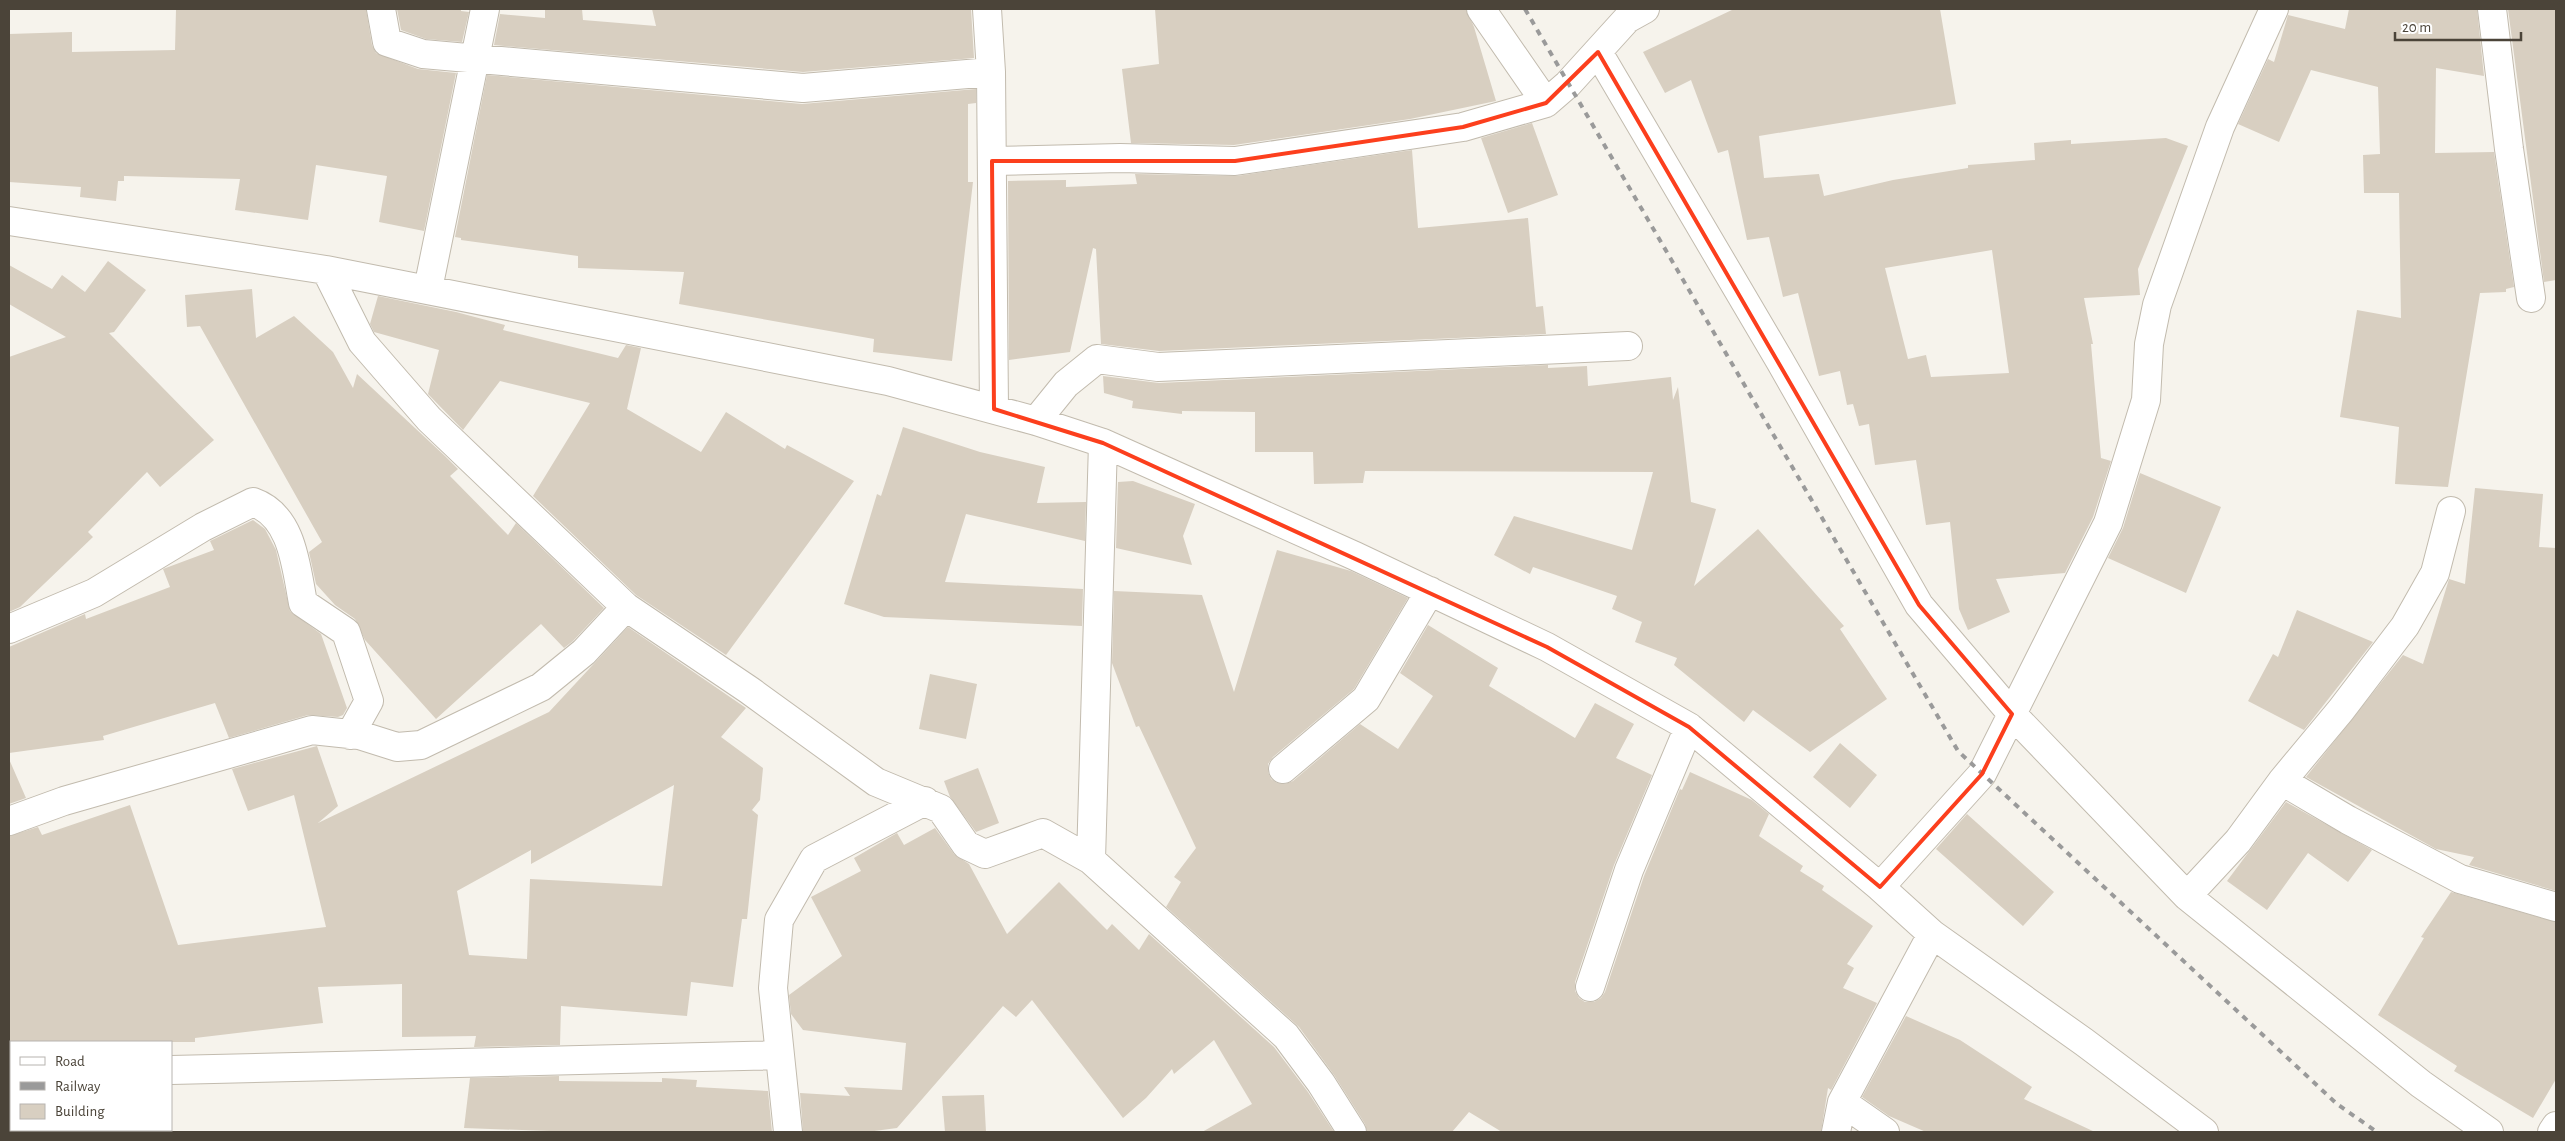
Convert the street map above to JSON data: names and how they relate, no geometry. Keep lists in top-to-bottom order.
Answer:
{
  "legend": ["Road", "Railway", "Building"],
  "scale_bar": "20 m"
}
